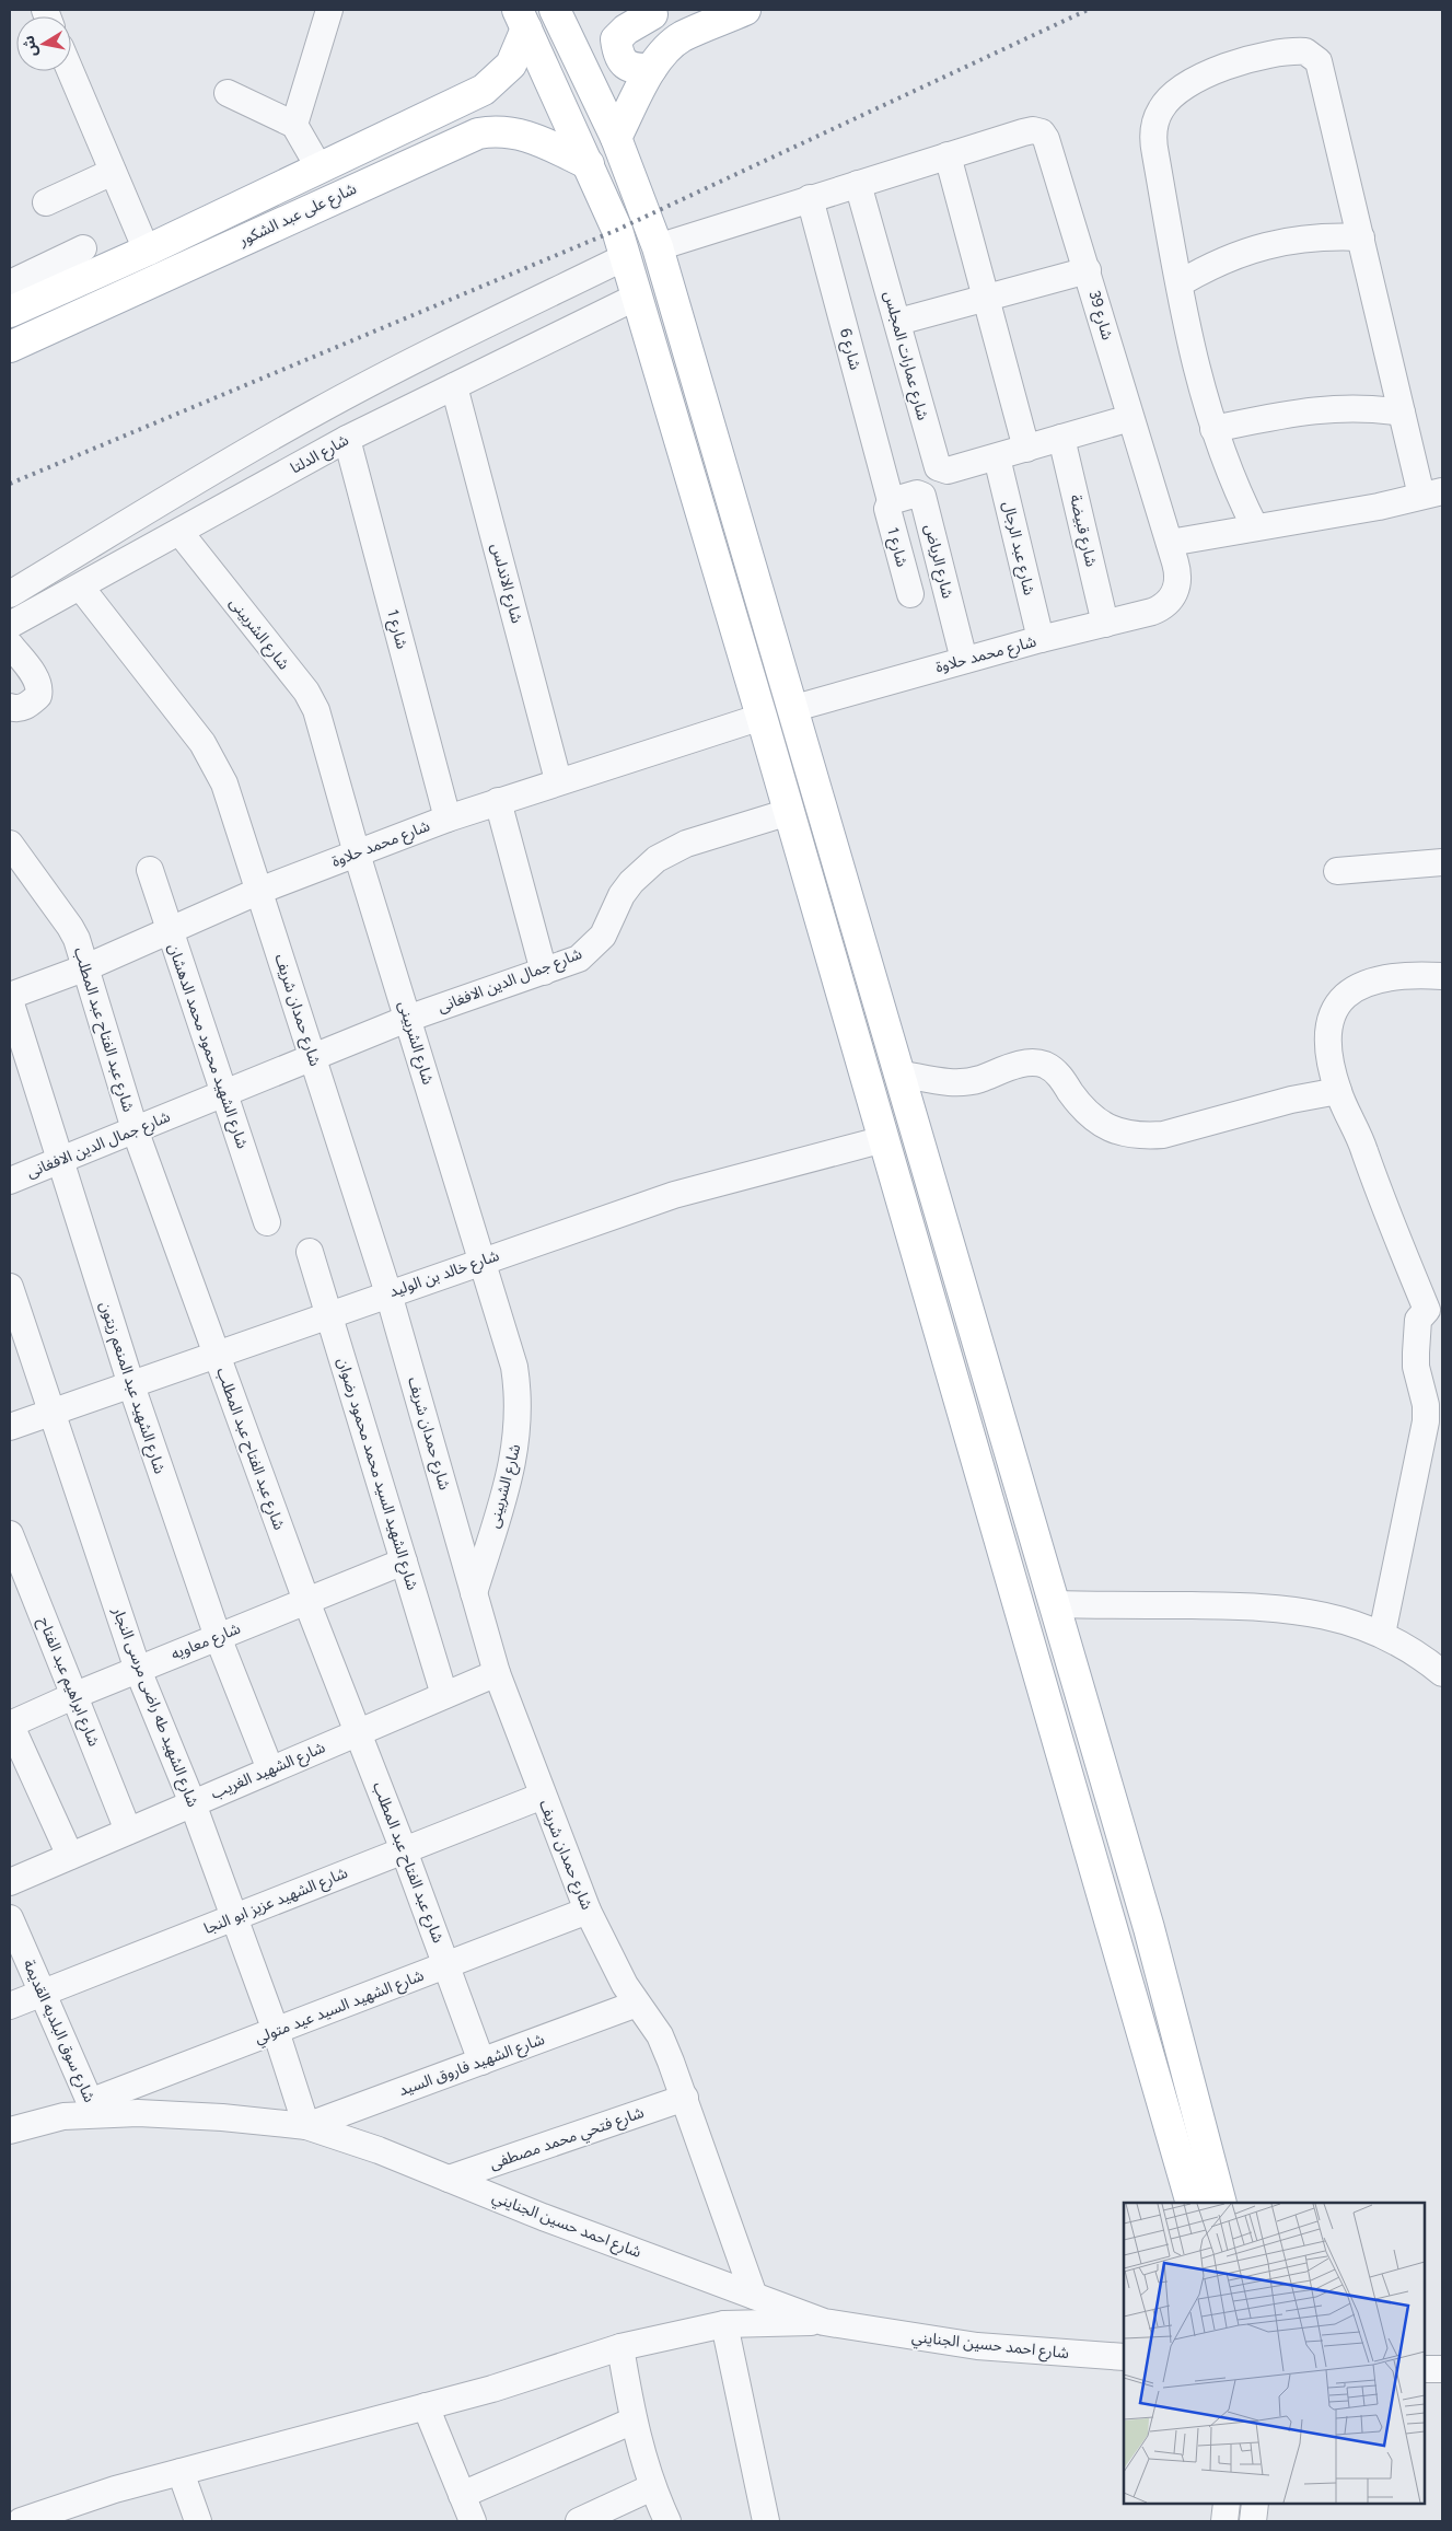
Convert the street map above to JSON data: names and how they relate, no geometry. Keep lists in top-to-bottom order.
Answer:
{
  "streets": {
    "main road": ["شارع على عبد الشكور"],
    "street": [
      "شارع 39",
      "شارع 6",
      "شارع عمارات المجلس",
      "شارع الدلتا",
      "شارع قبيضة",
      "شارع 1",
      "شارع عبد الرجال",
      "شارع الرياض",
      "شارع الاندلس",
      "شارع الشربينى",
      "شارع محمد حلاوة",
      "شارع جمال الدين الافغانى",
      "شارع حمدان شريف",
      "شارع عبد الفتاح عبد المطلب",
      "شارع الشهيد محمود محمد الدهشان",
      "شارع خالد بن الوليد",
      "شارع الشهيد عبد المنعم زيتون",
      "شارع الشهيد السيد محمد محمود رضوان",
      "شارع معاويه",
      "شارع ابراهيم عبد الفتاح",
      "شارع الشهيد طه راضى مرسى النجار",
      "شارع الشهيد الغريب",
      "شارع الشهيد عزيز ابو النجا",
      "شارع الشهيد السيد عيد متولي",
      "شارع سوق البلديه القديمة",
      "شارع الشهيد فاروق السيد",
      "شارع فتحي محمد مصطفى",
      "شارع احمد حسين الجنايني"
    ]
  },
  "crossings": [
    ["شارع 39", "شارع عمارات المجلس"],
    ["شارع 39", "شارع محمد حلاوة"],
    ["شارع 6", "شارع 1"],
    ["شارع 6", "شارع الرياض"],
    ["شارع عمارات المجلس", "شارع قبيضة"],
    ["شارع عمارات المجلس", "شارع عبد الرجال"],
    ["شارع الدلتا", "شارع 1"],
    ["شارع الدلتا", "شارع الاندلس"],
    ["شارع الدلتا", "شارع الشربينى"],
    ["شارع الدلتا", "شارع حمدان شريف"],
    ["شارع قبيضة", "شارع محمد حلاوة"],
    ["شارع 1", "شارع الرياض"],
    ["شارع 1", "شارع محمد حلاوة"],
    ["شارع عبد الرجال", "شارع محمد حلاوة"],
    ["شارع الرياض", "شارع محمد حلاوة"],
    ["شارع الاندلس", "شارع محمد حلاوة"],
    ["شارع الشربينى", "شارع محمد حلاوة"],
    ["شارع الشربينى", "شارع جمال الدين الافغانى"],
    ["شارع الشربينى", "شارع حمدان شريف"],
    ["شارع الشربينى", "شارع خالد بن الوليد"],
    ["شارع محمد حلاوة", "شارع حمدان شريف"],
    ["شارع محمد حلاوة", "شارع عبد الفتاح عبد المطلب"],
    ["شارع محمد حلاوة", "شارع الشهيد محمود محمد الدهشان"],
    ["شارع جمال الدين الافغانى", "شارع حمدان شريف"],
    ["شارع جمال الدين الافغانى", "شارع عبد الفتاح عبد المطلب"],
    ["شارع جمال الدين الافغانى", "شارع الشهيد محمود محمد الدهشان"],
    ["شارع جمال الدين الافغانى", "شارع الشهيد عبد المنعم زيتون"],
    ["شارع حمدان شريف", "شارع خالد بن الوليد"],
    ["شارع حمدان شريف", "شارع الشهيد الغريب"],
    ["شارع حمدان شريف", "شارع الشهيد عزيز ابو النجا"],
    ["شارع حمدان شريف", "شارع الشهيد السيد عيد متولي"],
    ["شارع حمدان شريف", "شارع الشهيد فاروق السيد"],
    ["شارع حمدان شريف", "شارع فتحي محمد مصطفى"],
    ["شارع حمدان شريف", "شارع احمد حسين الجنايني"],
    ["شارع عبد الفتاح عبد المطلب", "شارع خالد بن الوليد"],
    ["شارع عبد الفتاح عبد المطلب", "شارع معاويه"],
    ["شارع عبد الفتاح عبد المطلب", "شارع الشهيد الغريب"],
    ["شارع عبد الفتاح عبد المطلب", "شارع الشهيد عزيز ابو النجا"],
    ["شارع عبد الفتاح عبد المطلب", "شارع الشهيد السيد عيد متولي"],
    ["شارع عبد الفتاح عبد المطلب", "شارع الشهيد فاروق السيد"],
    ["شارع خالد بن الوليد", "شارع الشهيد عبد المنعم زيتون"],
    ["شارع خالد بن الوليد", "شارع الشهيد السيد محمد محمود رضوان"],
    ["شارع خالد بن الوليد", "شارع الشهيد طه راضى مرسى النجار"],
    ["شارع الشهيد عبد المنعم زيتون", "شارع معاويه"],
    ["شارع الشهيد عبد المنعم زيتون", "شارع الشهيد الغريب"],
    ["شارع الشهيد السيد محمد محمود رضوان", "شارع معاويه"],
    ["شارع الشهيد السيد محمد محمود رضوان", "شارع الشهيد الغريب"],
    ["شارع معاويه", "شارع ابراهيم عبد الفتاح"],
    ["شارع معاويه", "شارع الشهيد طه راضى مرسى النجار"],
    ["شارع ابراهيم عبد الفتاح", "شارع الشهيد الغريب"],
    ["شارع الشهيد طه راضى مرسى النجار", "شارع الشهيد الغريب"],
    ["شارع الشهيد طه راضى مرسى النجار", "شارع الشهيد عزيز ابو النجا"],
    ["شارع الشهيد طه راضى مرسى النجار", "شارع الشهيد السيد عيد متولي"],
    ["شارع الشهيد طه راضى مرسى النجار", "شارع الشهيد فاروق السيد"],
    ["شارع الشهيد طه راضى مرسى النجار", "شارع احمد حسين الجنايني"],
    ["شارع الشهيد عزيز ابو النجا", "شارع سوق البلديه القديمة"],
    ["شارع الشهيد السيد عيد متولي", "شارع سوق البلديه القديمة"],
    ["شارع الشهيد السيد عيد متولي", "شارع احمد حسين الجنايني"],
    ["شارع سوق البلديه القديمة", "شارع احمد حسين الجنايني"],
    ["شارع الشهيد فاروق السيد", "شارع احمد حسين الجنايني"],
    ["شارع فتحي محمد مصطفى", "شارع احمد حسين الجنايني"]
  ],
  "north": "left"
}
